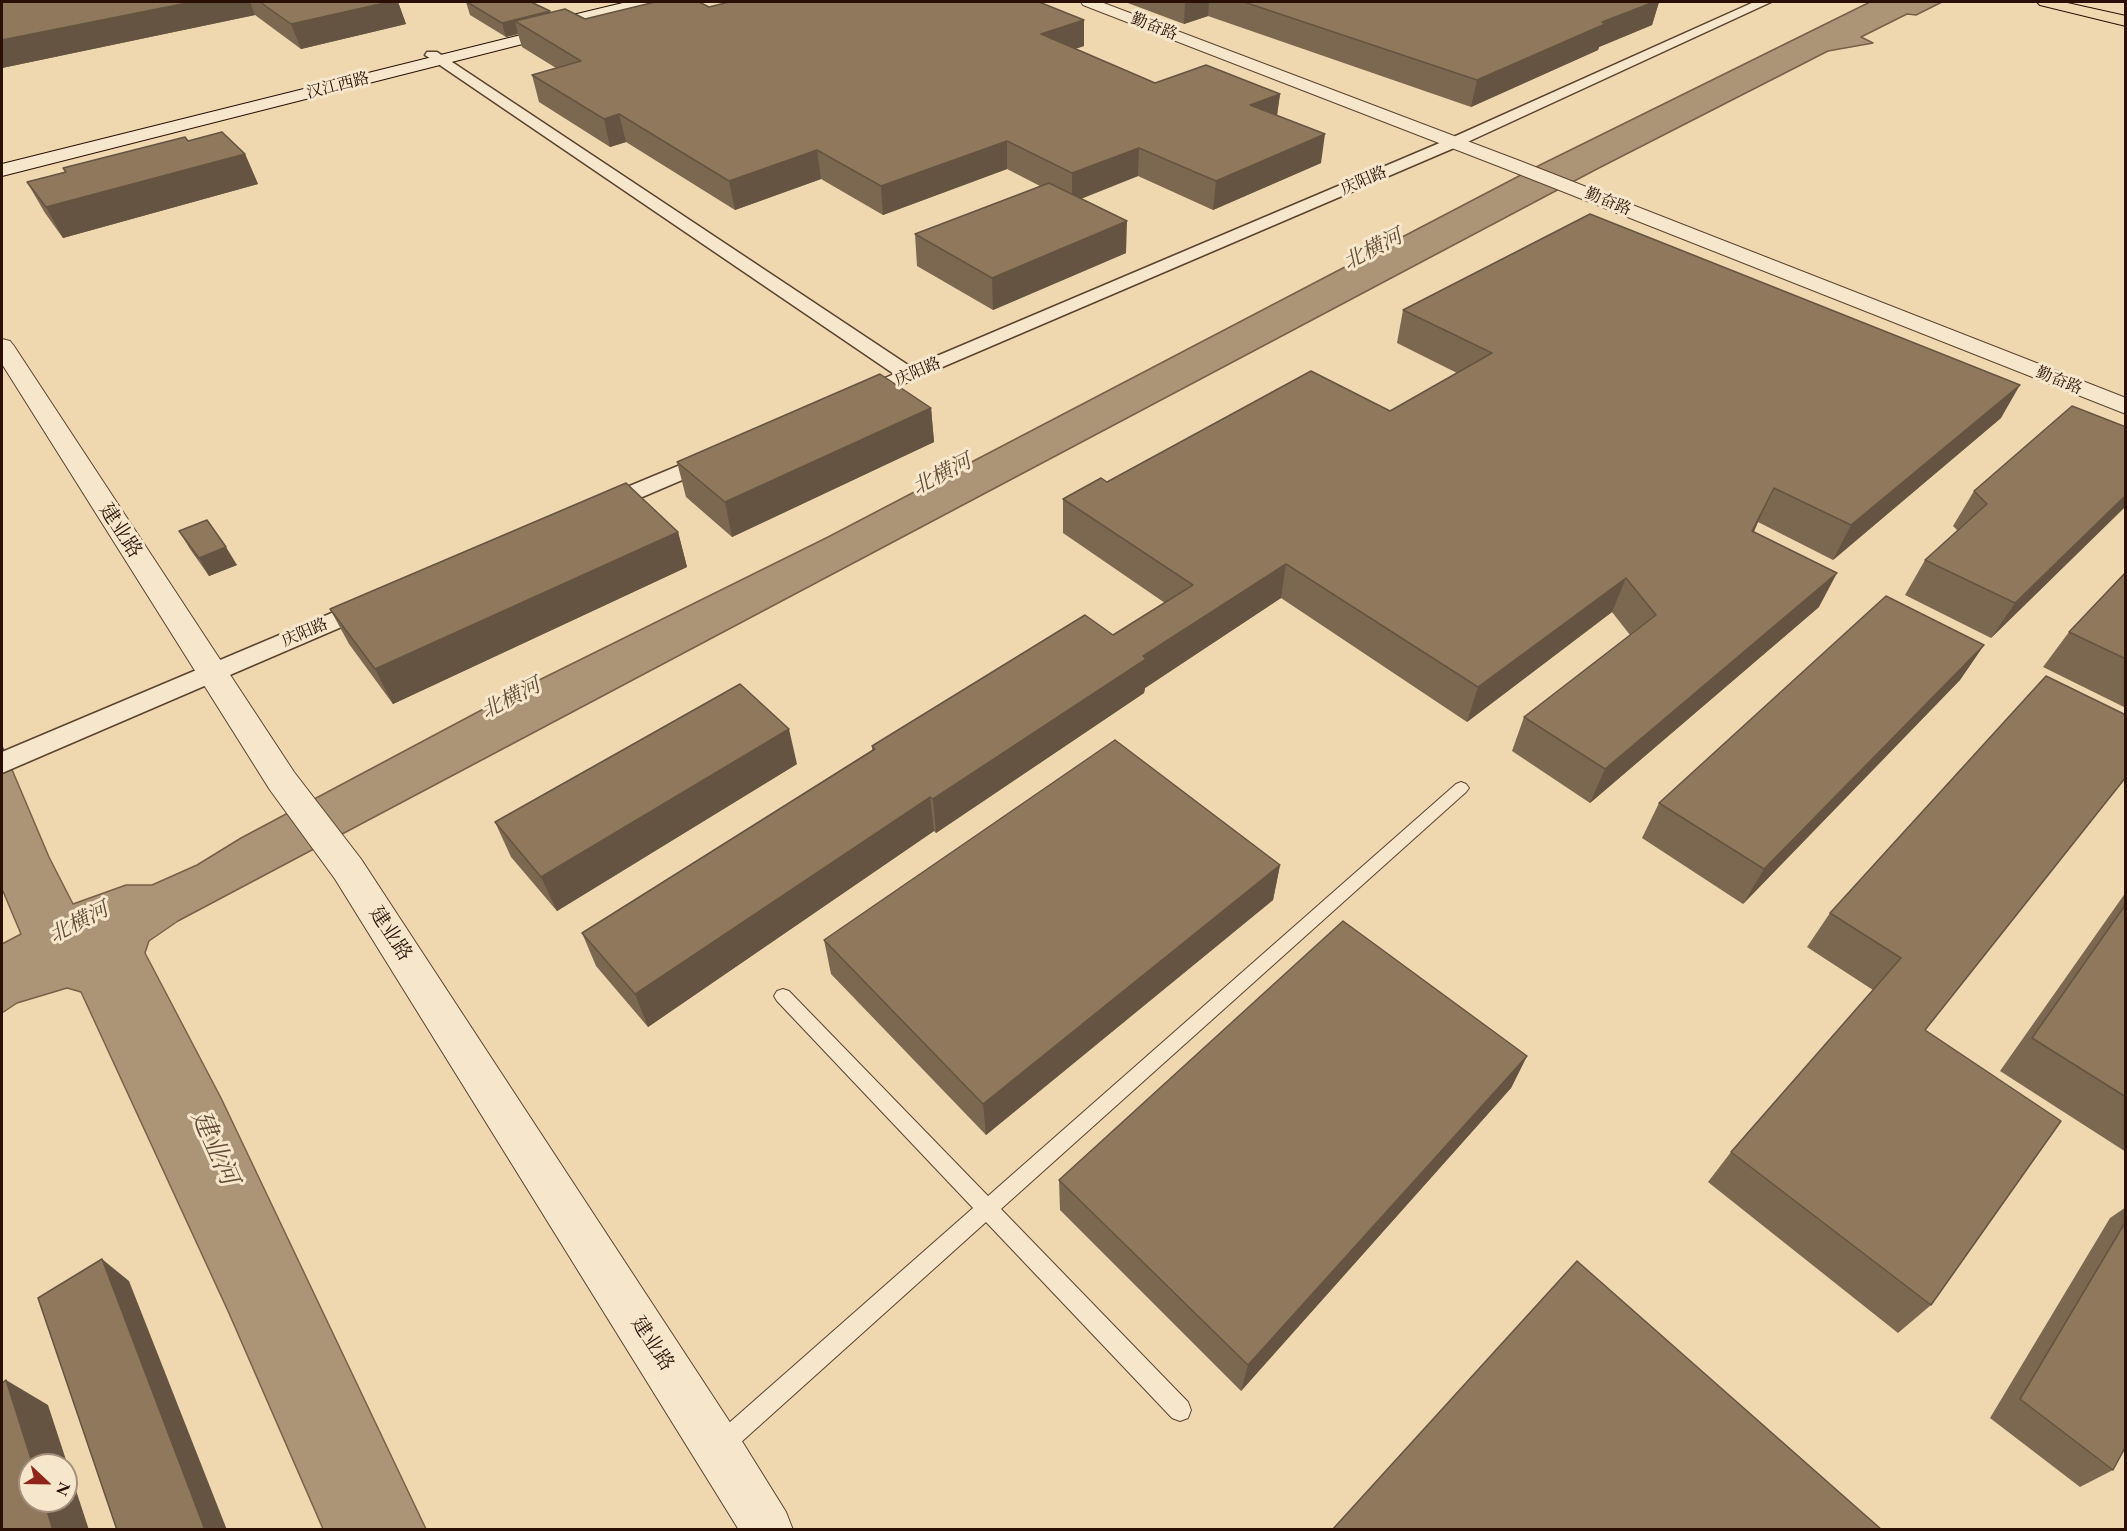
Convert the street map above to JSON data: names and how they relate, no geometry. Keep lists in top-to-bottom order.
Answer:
{
  "streets": {
    "street": [
      "勤奋路",
      "汉江西路",
      "庆阳路",
      "建业路"
    ]
  },
  "crossings": [
    ["勤奋路", "庆阳路"],
    ["庆阳路", "建业路"]
  ],
  "water": ["北横河", "建业河"],
  "north": "right"
}
